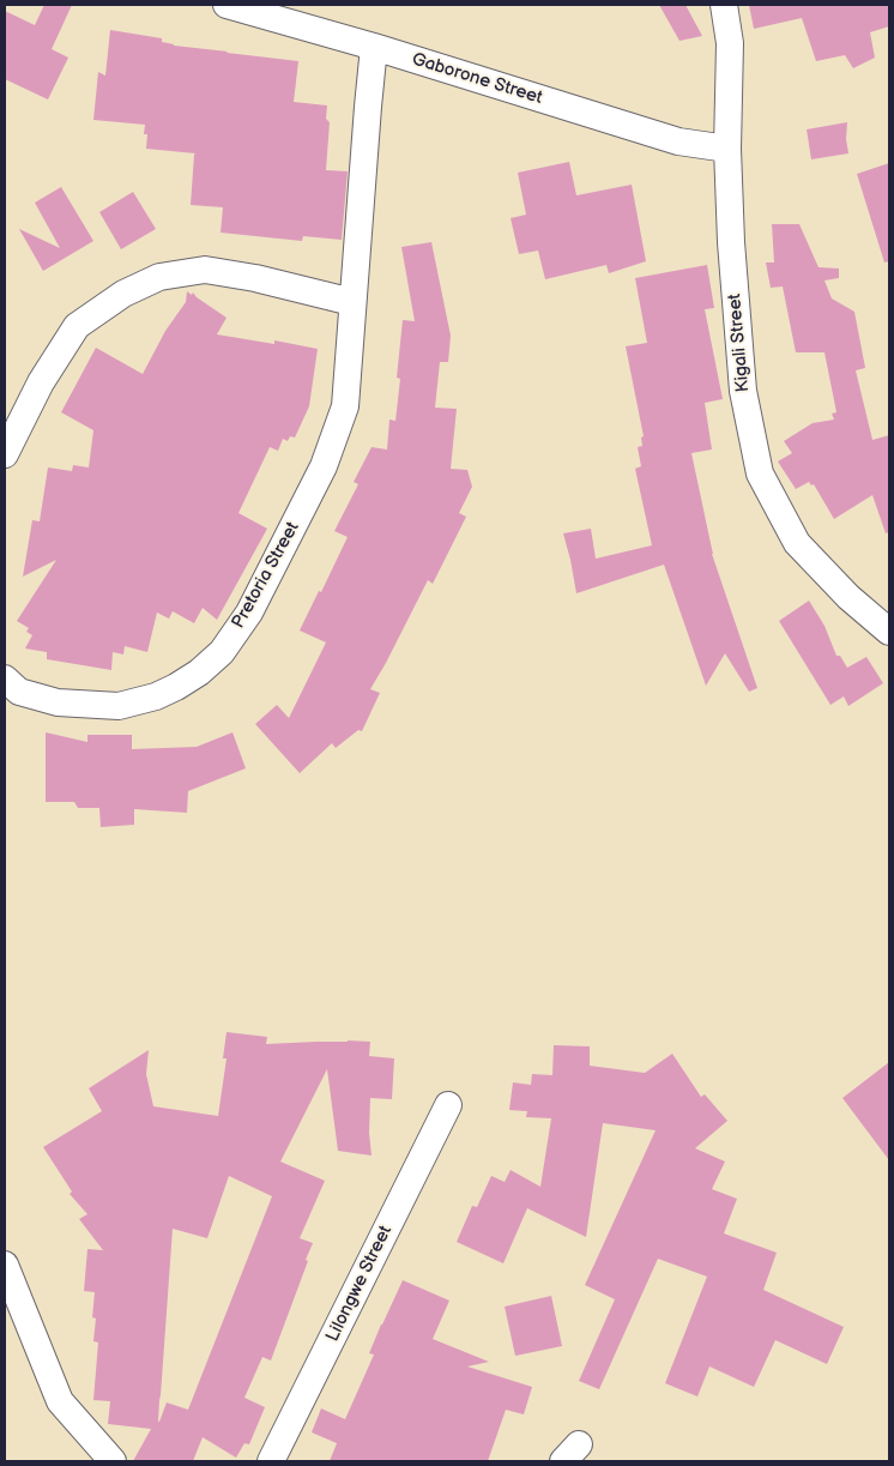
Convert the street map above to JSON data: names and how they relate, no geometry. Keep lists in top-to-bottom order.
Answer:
{
  "streets": {
    "street": [
      "Gaborone Street",
      "Kigali Street",
      "Pretoria Street",
      "Lilongwe Street"
    ]
  },
  "crossings": [
    ["Gaborone Street", "Kigali Street"],
    ["Gaborone Street", "Pretoria Street"]
  ]
}
